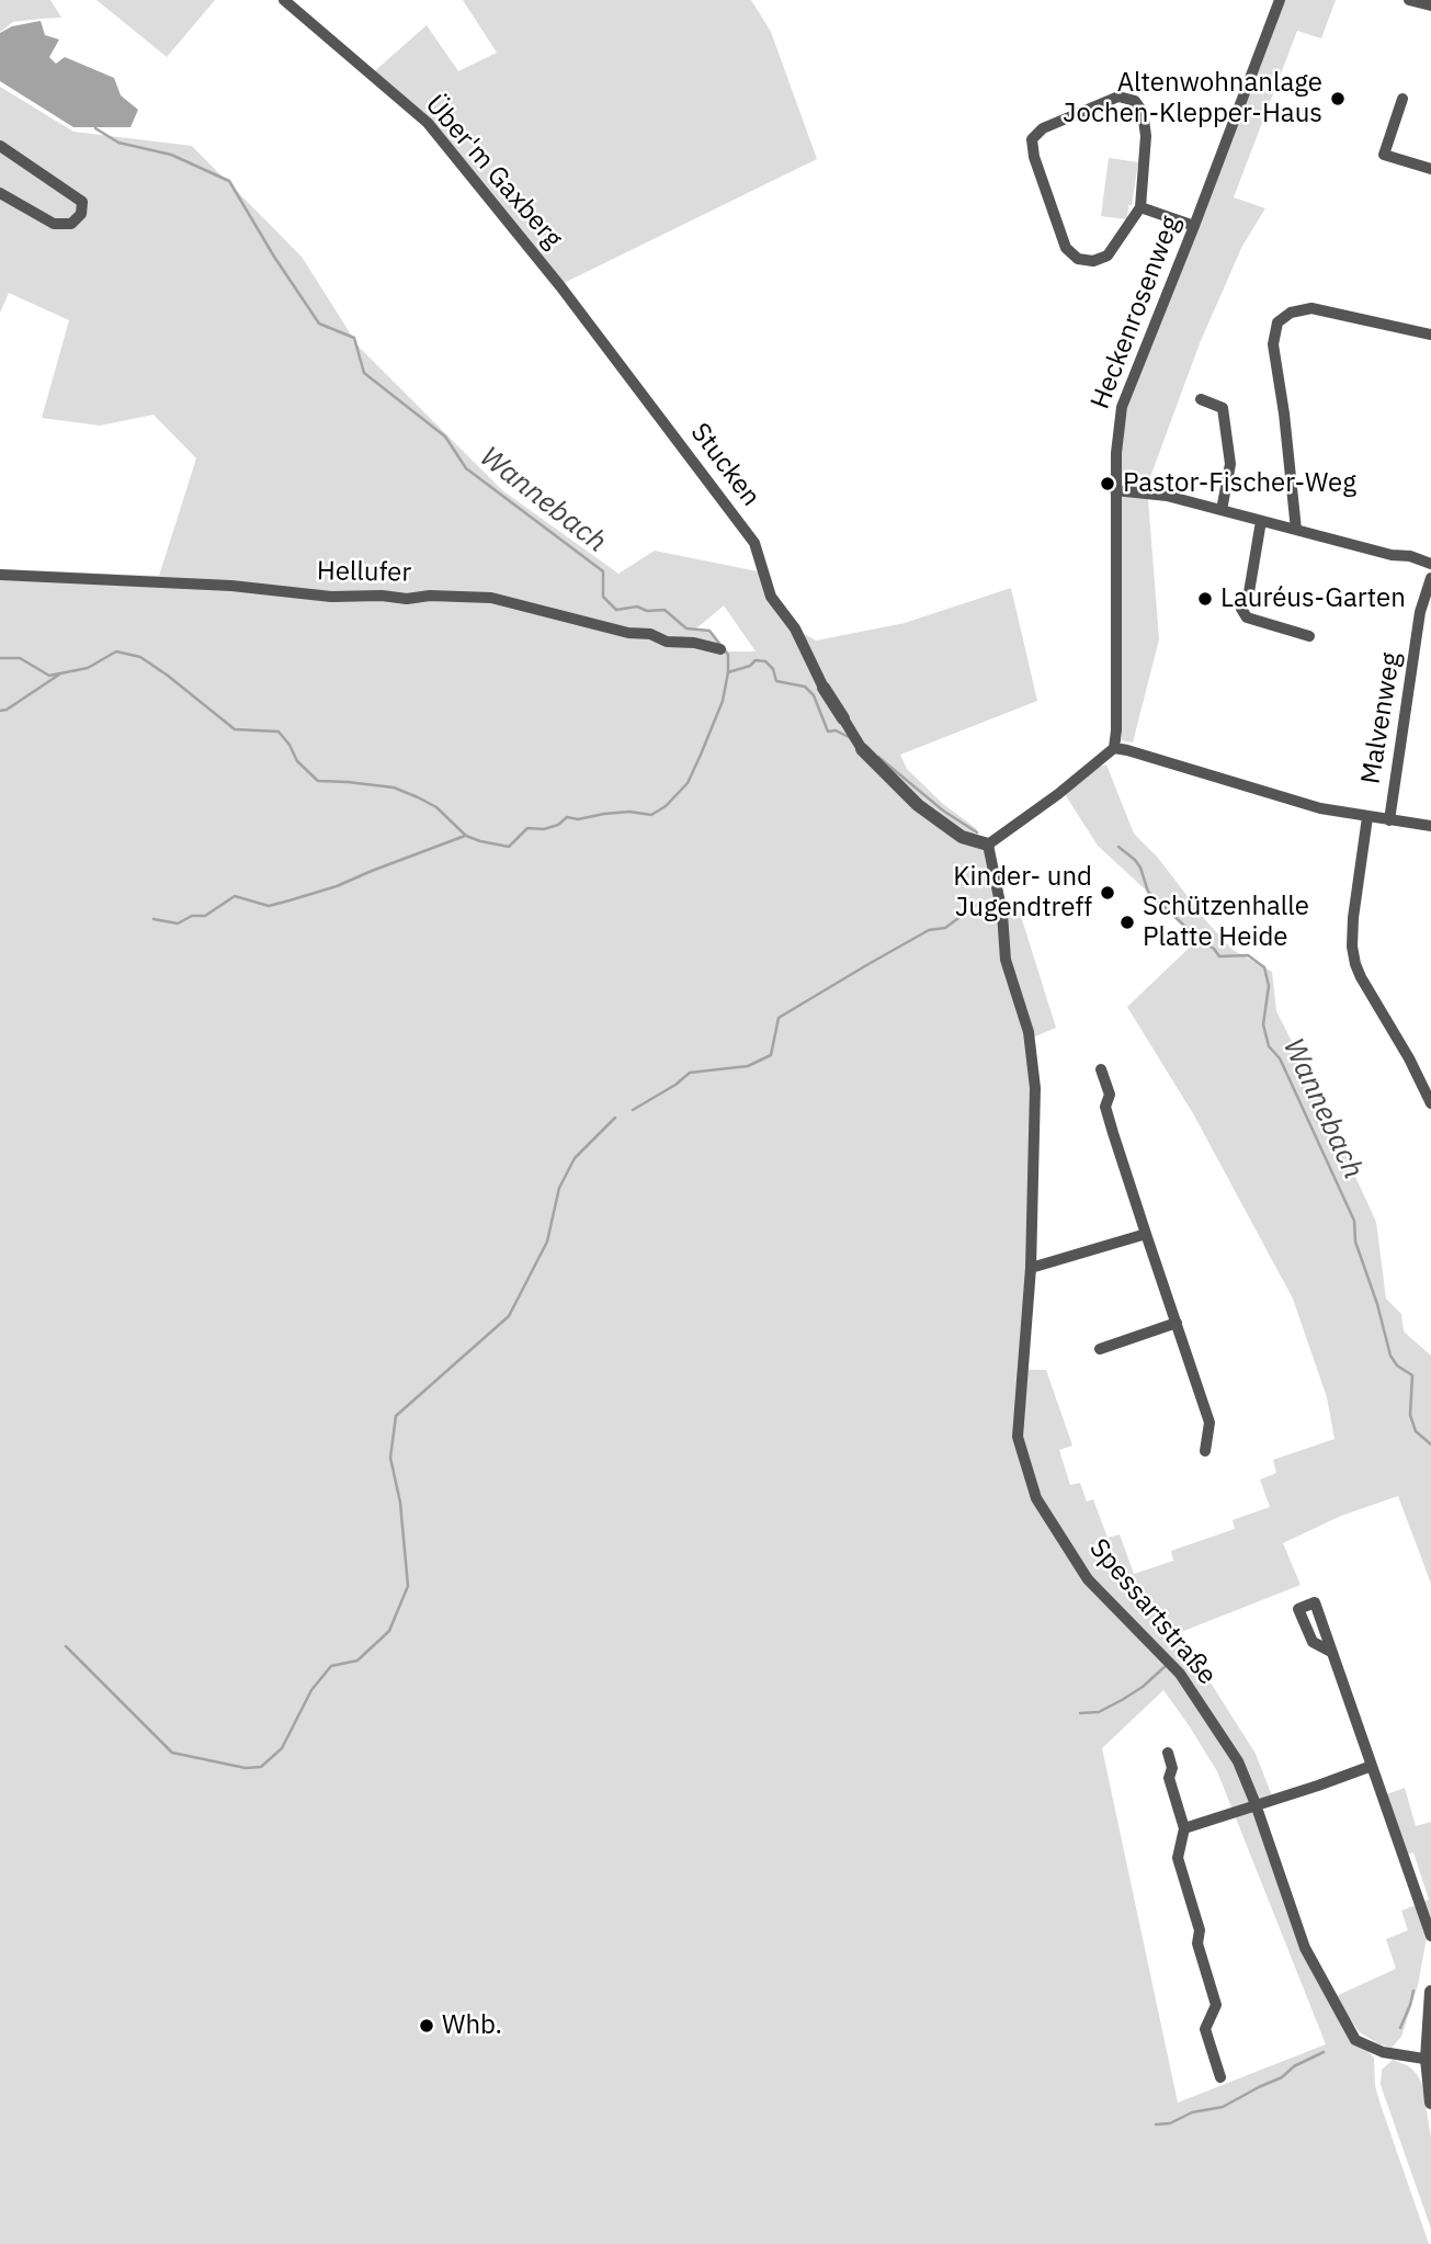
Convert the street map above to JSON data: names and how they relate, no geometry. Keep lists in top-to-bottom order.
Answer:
{
  "streets": {
    "street": [
      "Über'm Gaxberg",
      "Heckenrosenweg",
      "Stucken",
      "Hellufer",
      "Malvenweg",
      "Spessartstraße"
    ]
  },
  "crossings": [
    ["Über'm Gaxberg", "Stucken"]
  ],
  "water": ["Wannebach"],
  "places": [
    "Altenwohnanlage Jochen-Klepper-Haus",
    "Pastor-Fischer-Weg",
    "Lauréus-Garten",
    "Kinder- und Jugendtreff",
    "Schützenhalle Platte Heide",
    "Whb."
  ]
}
